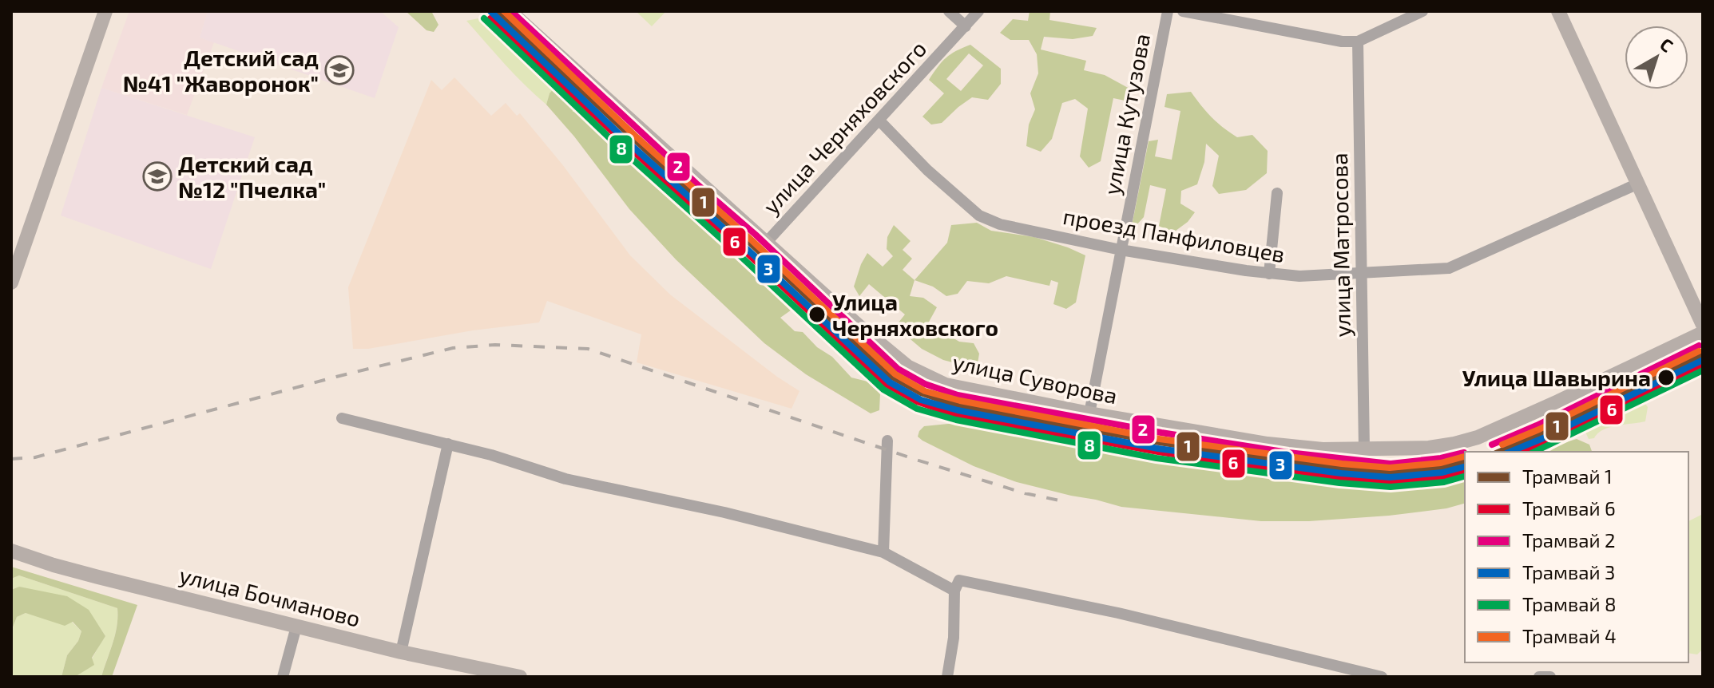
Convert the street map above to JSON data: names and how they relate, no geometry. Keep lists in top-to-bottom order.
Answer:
{
  "streets": {
    "street": [
      "улица Кутузова",
      "улица Черняховского",
      "проезд Панфиловцев",
      "улица Матросова",
      "улица Суворова",
      "улица Бочманово"
    ]
  },
  "crossings": [
    ["улица Кутузова", "проезд Панфиловцев"],
    ["улица Кутузова", "улица Суворова"],
    ["улица Черняховского", "проезд Панфиловцев"],
    ["улица Черняховского", "улица Суворова"],
    ["проезд Панфиловцев", "улица Матросова"],
    ["улица Матросова", "улица Суворова"]
  ],
  "places": {
    "school or university": ["Детский сад №41 \"Жаворонок\"", "Детский сад №12 \"Пчелка\""],
    "other": ["Улица Черняховского", "Улица Шавырина"]
  },
  "lines": [
    "tram line 1",
    "tram line 2",
    "tram line 3",
    "tram line 4",
    "tram line 6",
    "tram line 8"
  ],
  "legend": [
    "Трамвай 1",
    "Трамвай 6",
    "Трамвай 2",
    "Трамвай 3",
    "Трамвай 8",
    "Трамвай 4"
  ],
  "north": "top right"
}
